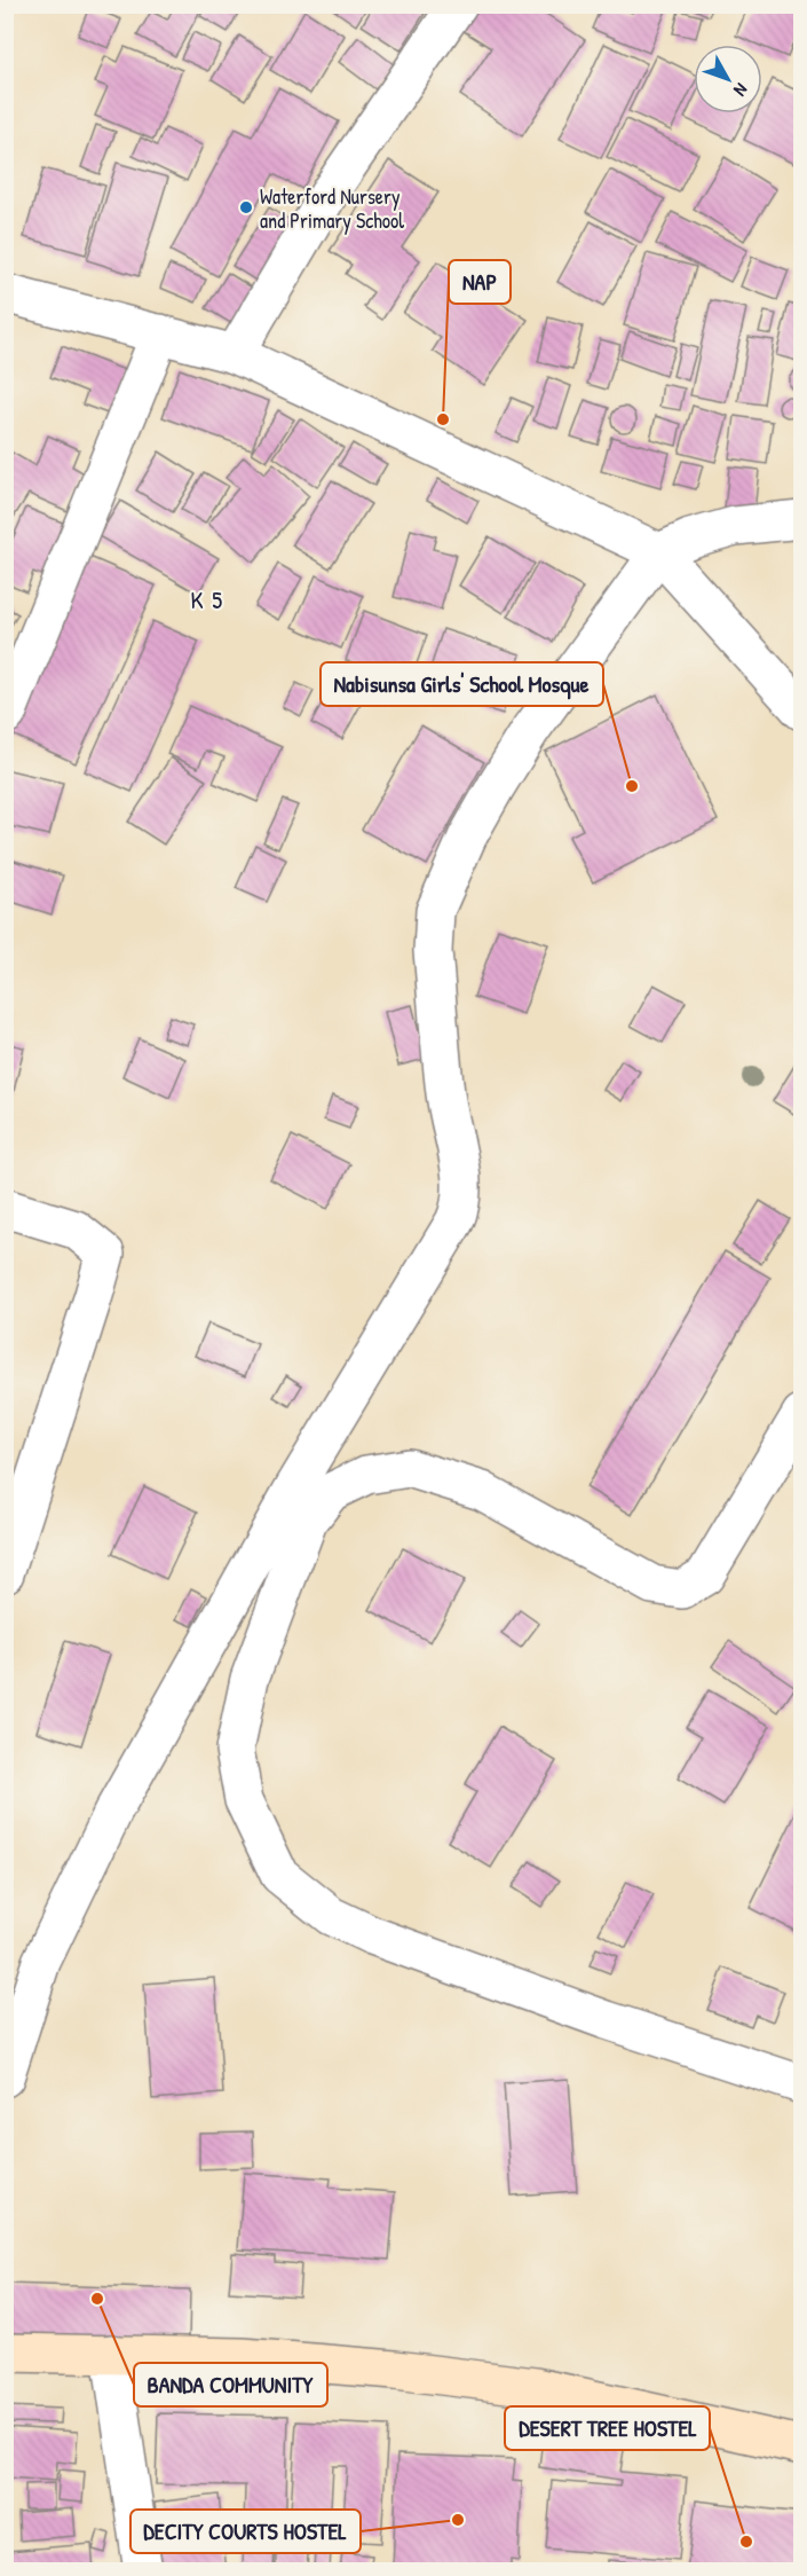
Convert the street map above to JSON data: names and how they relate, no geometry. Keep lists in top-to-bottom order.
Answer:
{
  "districts": ["K 5"],
  "places": [
    "Waterford Nursery and Primary School",
    "NAP",
    "Nabisunsa Girls' School Mosque",
    "BANDA COMMUNITY",
    "DECITY COURTS HOSTEL",
    "DESERT TREE HOSTEL"
  ],
  "north": "bottom right"
}
